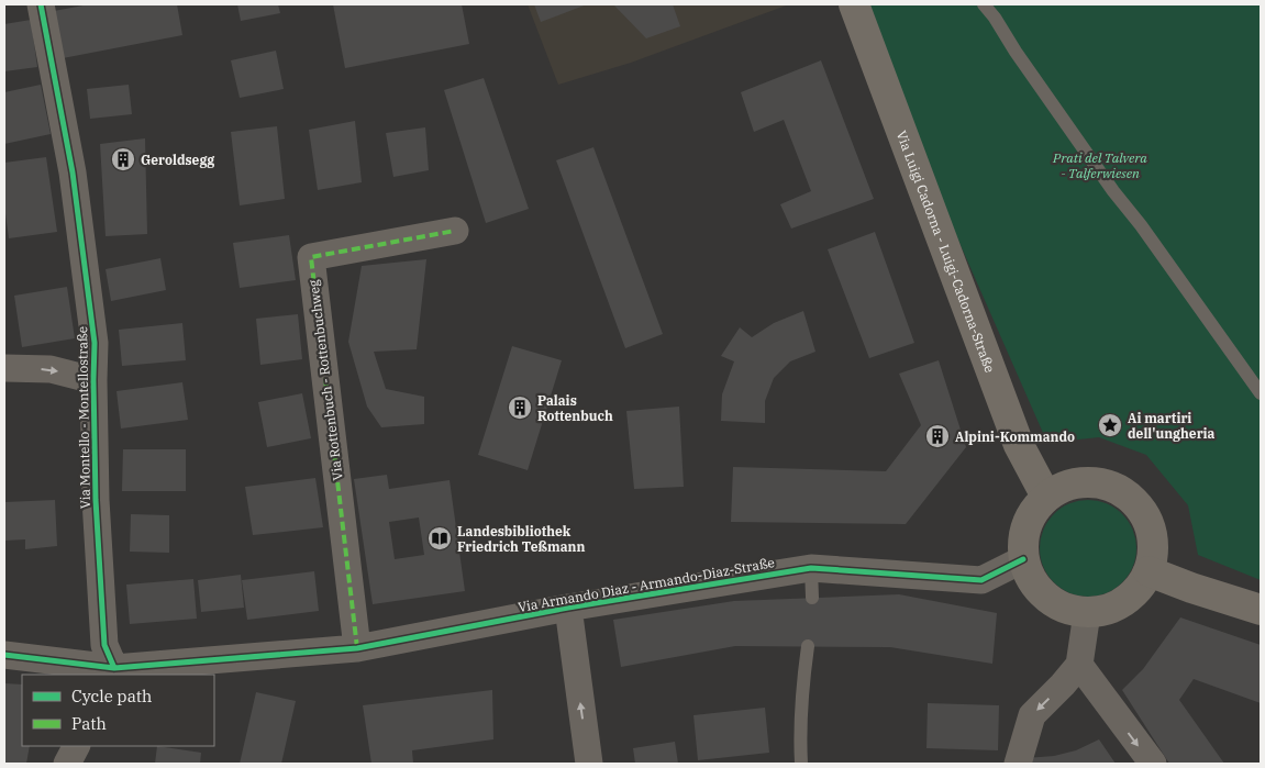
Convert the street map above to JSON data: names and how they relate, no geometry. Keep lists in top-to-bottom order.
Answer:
{
  "streets": {
    "main road": ["Via Luigi Cadorna - Luigi-Cadorna-Straße"],
    "street": ["Via Rottenbuch - Rottenbuchweg", "Via Montello - Montellostraße", "Via Armando Diaz - Armando-Diaz-Straße"]
  },
  "crossings": [
    ["Via Luigi Cadorna - Luigi-Cadorna-Straße", "Via Armando Diaz - Armando-Diaz-Straße"],
    ["Via Rottenbuch - Rottenbuchweg", "Via Armando Diaz - Armando-Diaz-Straße"],
    ["Via Montello - Montellostraße", "Via Armando Diaz - Armando-Diaz-Straße"]
  ],
  "parks": ["Prati del Talvera - Talferwiesen"],
  "places": {
    "building": ["Geroldsegg", "Palais Rottenbuch", "Alpini-Kommando"],
    "place": ["Ai martiri dell'ungheria"],
    "library": ["Landesbibliothek Friedrich Teßmann"]
  },
  "legend": ["Cycle path", "Path"]
}
